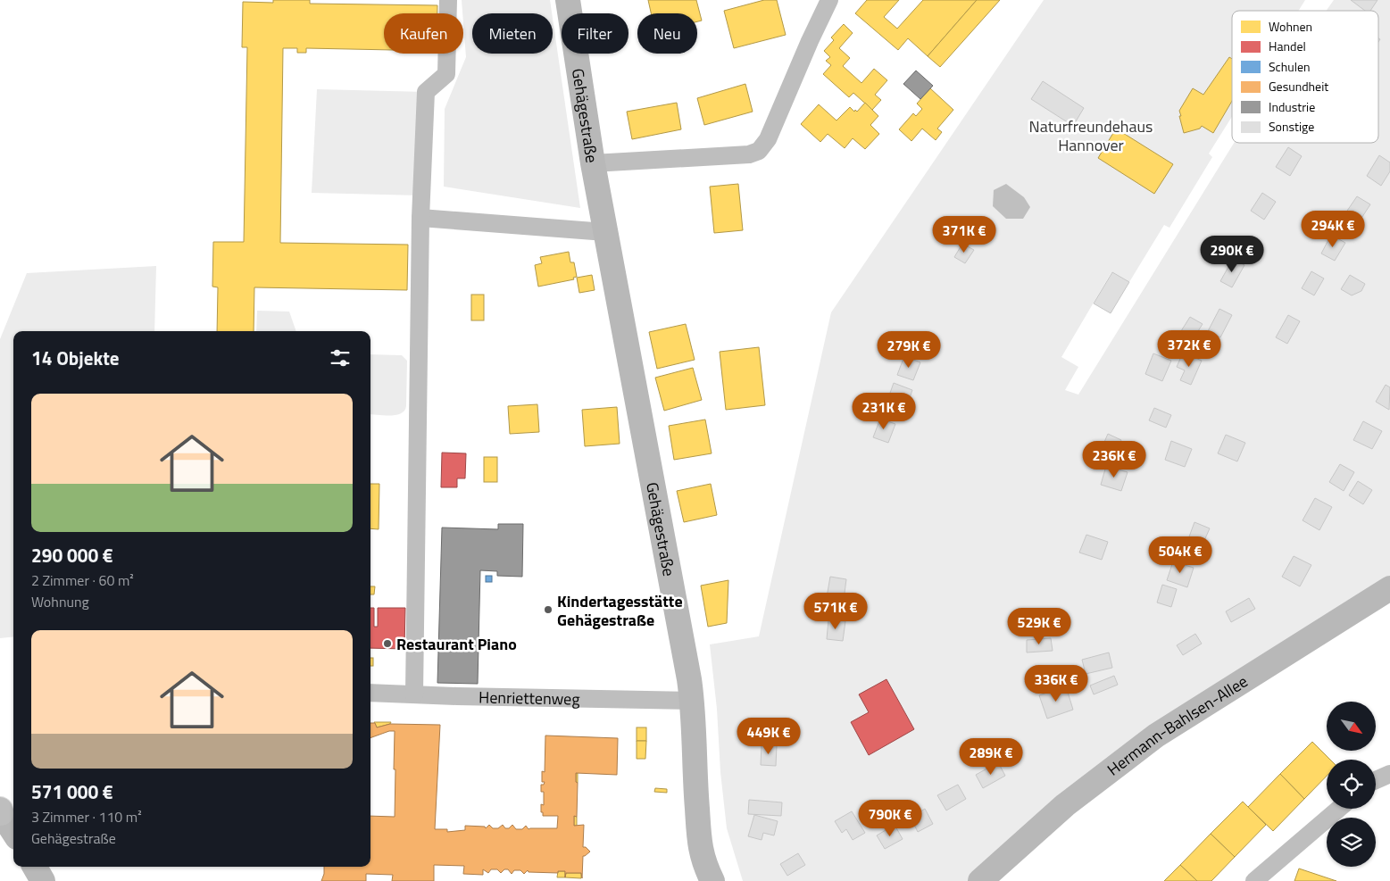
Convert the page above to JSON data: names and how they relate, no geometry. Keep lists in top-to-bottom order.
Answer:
{
  "streets": {
    "street": ["Gehägestraße", "Henriettenweg", "Hermann-Bahlsen-Allee"]
  },
  "crossings": [
    ["Gehägestraße", "Henriettenweg"]
  ],
  "parks": ["Naturfreundehaus Hannover"],
  "places": ["Kindertagesstätte Gehägestraße", "Restaurant Piano"],
  "legend": [
    "Wohnen",
    "Handel",
    "Schulen",
    "Gesundheit",
    "Industrie",
    "Sonstige"
  ],
  "north": "bottom right",
  "page": {
    "chip": [
      "Kaufen",
      "Mieten",
      "Filter",
      "Neu"
    ],
    "price": [
      "294K €",
      "371K €",
      "290K €",
      "372K €",
      "279K €",
      "231K €",
      "236K €",
      "504K €",
      "571K €",
      "529K €",
      "336K €",
      "449K €",
      "289K €",
      "790K €"
    ],
    "heading": "14 Objekte",
    "list": [
      {
        "name": "290 000 €",
        "note": "2 Zimmer · 60 m² · Wohnung"
      },
      {
        "name": "571 000 €",
        "note": "3 Zimmer · 110 m² · Gehägestraße"
      }
    ]
  }
}
